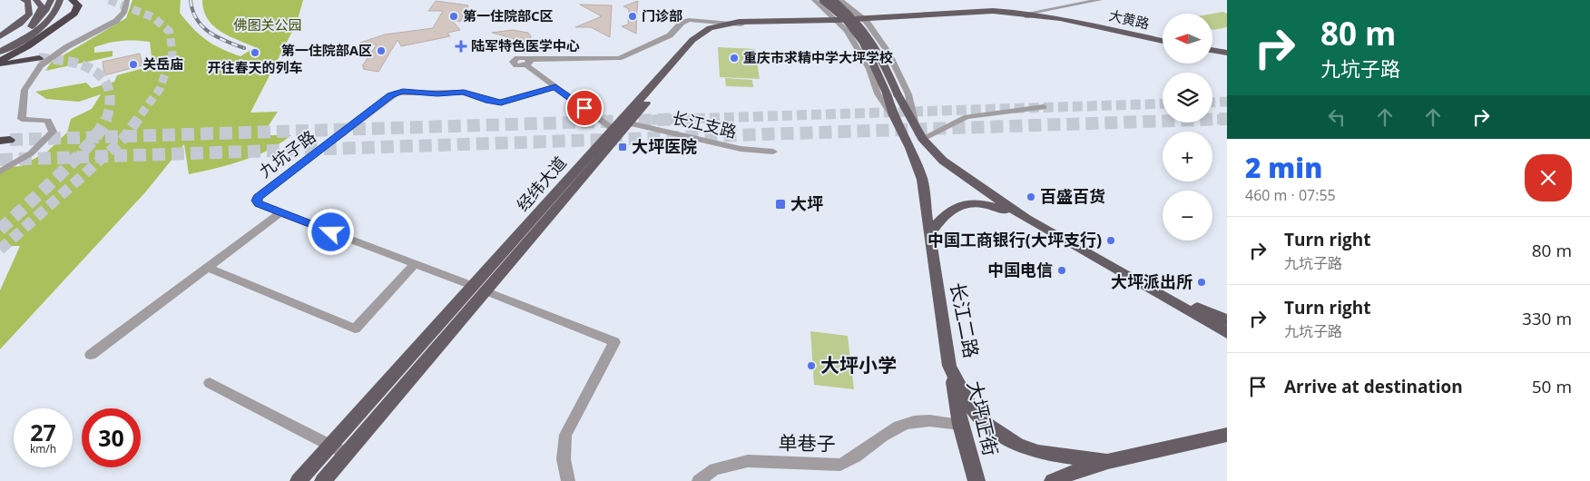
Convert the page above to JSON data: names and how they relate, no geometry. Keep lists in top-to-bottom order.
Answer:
{
  "streets": {
    "main road": [
      "大黄路",
      "经纬大道",
      "长江二路",
      "大坪正街"
    ],
    "street": ["长江支路", "九坑子路", "单巷子"]
  },
  "crossings": [
    ["大黄路", "经纬大道"],
    ["大黄路", "长江二路"],
    ["长江支路", "经纬大道"],
    ["九坑子路", "经纬大道"],
    ["经纬大道", "长江二路"],
    ["长江二路", "大坪正街"],
    ["大坪正街", "单巷子"]
  ],
  "parks": ["佛图关公园"],
  "places": {
    "other": [
      "第一住院部C区",
      "门诊部",
      "第一住院部A区",
      "开往春天的列车",
      "重庆市求精中学大坪学校",
      "关岳庙",
      "百盛百货",
      "中国工商银行(大坪支行)",
      "中国电信",
      "大坪派出所",
      "大坪小学"
    ],
    "health": ["陆军特色医学中心"],
    "transit": ["大坪医院", "大坪"]
  },
  "north": "left",
  "page": {
    "turn": ["80 m", "九坑子路"],
    "map_buttons": ["+", "−"],
    "heading": ["2 min", "460 m · 07:55"],
    "list": [
      {
        "name": "Turn right",
        "note": "九坑子路",
        "value": "80 m"
      },
      {
        "name": "Turn right",
        "note": "九坑子路",
        "value": "330 m"
      },
      {
        "name": "Arrive at destination",
        "value": "50 m"
      }
    ],
    "speed": "27 km/h",
    "limit": "30"
  }
}
